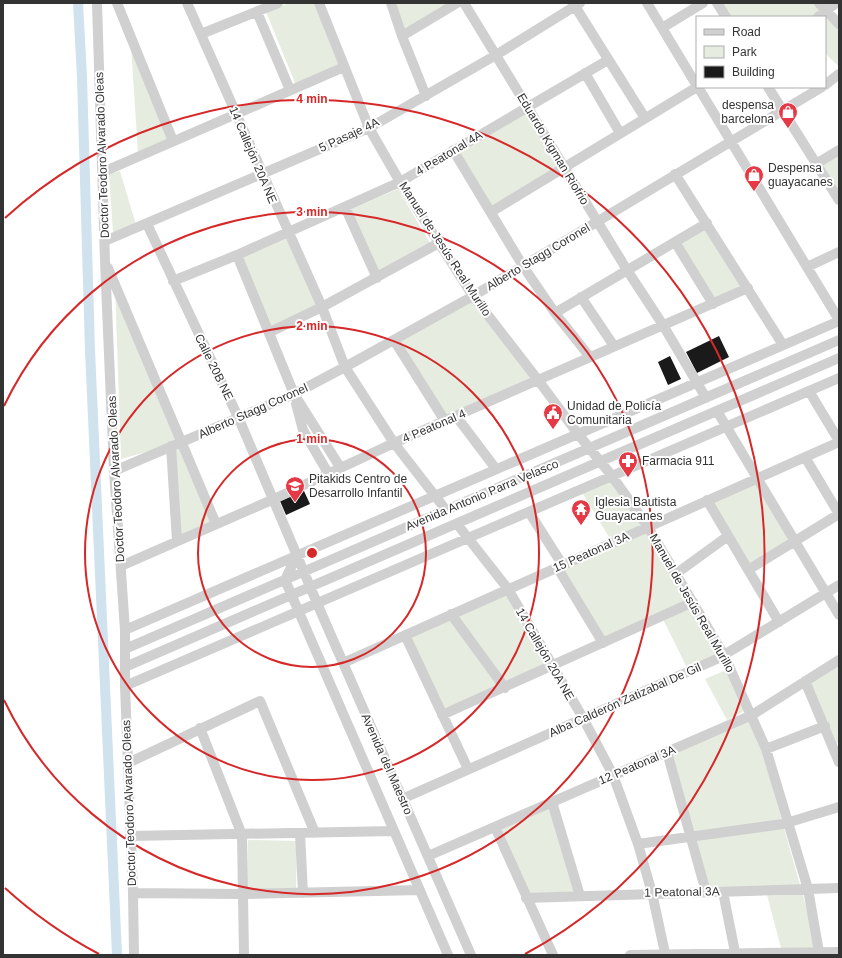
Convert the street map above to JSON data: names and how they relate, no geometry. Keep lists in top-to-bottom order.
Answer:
{
  "streets": {
    "street": [
      "5 Pasaje 4A",
      "Eduardo Kigman Riofrio",
      "4 Peatonal 4A",
      "Doctor Teodoro Alvarado Oleas",
      "14 Callejón 20A NE",
      "Manuel de Jesús Real Murillo",
      "Alberto Stagg Coronel",
      "Calle 20B NE",
      "4 Peatonal 4",
      "Avenida Antonio Parra Velasco",
      "15 Peatonal 3A",
      "Alba Calderón Zatizabal De Gil",
      "Avenida del Maestro",
      "12 Peatonal 3A",
      "1 Peatonal 3A"
    ]
  },
  "crossings": [
    ["5 Pasaje 4A", "Eduardo Kigman Riofrio"],
    ["5 Pasaje 4A", "Doctor Teodoro Alvarado Oleas"],
    ["5 Pasaje 4A", "14 Callejón 20A NE"],
    ["5 Pasaje 4A", "Manuel de Jesús Real Murillo"],
    ["5 Pasaje 4A", "Calle 20B NE"],
    ["Eduardo Kigman Riofrio", "4 Peatonal 4A"],
    ["Eduardo Kigman Riofrio", "Alberto Stagg Coronel"],
    ["Eduardo Kigman Riofrio", "4 Peatonal 4"],
    ["Eduardo Kigman Riofrio", "Avenida Antonio Parra Velasco"],
    ["4 Peatonal 4A", "14 Callejón 20A NE"],
    ["4 Peatonal 4A", "Manuel de Jesús Real Murillo"],
    ["4 Peatonal 4A", "Calle 20B NE"],
    ["Doctor Teodoro Alvarado Oleas", "Alberto Stagg Coronel"],
    ["Doctor Teodoro Alvarado Oleas", "4 Peatonal 4"],
    ["Doctor Teodoro Alvarado Oleas", "Avenida Antonio Parra Velasco"],
    ["14 Callejón 20A NE", "Alberto Stagg Coronel"],
    ["14 Callejón 20A NE", "4 Peatonal 4"],
    ["14 Callejón 20A NE", "Avenida Antonio Parra Velasco"],
    ["14 Callejón 20A NE", "15 Peatonal 3A"],
    ["14 Callejón 20A NE", "Alba Calderón Zatizabal De Gil"],
    ["14 Callejón 20A NE", "12 Peatonal 3A"],
    ["14 Callejón 20A NE", "1 Peatonal 3A"],
    ["Manuel de Jesús Real Murillo", "Alberto Stagg Coronel"],
    ["Manuel de Jesús Real Murillo", "4 Peatonal 4"],
    ["Manuel de Jesús Real Murillo", "Avenida Antonio Parra Velasco"],
    ["Manuel de Jesús Real Murillo", "15 Peatonal 3A"],
    ["Manuel de Jesús Real Murillo", "Alba Calderón Zatizabal De Gil"],
    ["Manuel de Jesús Real Murillo", "12 Peatonal 3A"],
    ["Manuel de Jesús Real Murillo", "1 Peatonal 3A"],
    ["Alberto Stagg Coronel", "Calle 20B NE"],
    ["Calle 20B NE", "4 Peatonal 4"],
    ["Calle 20B NE", "Avenida Antonio Parra Velasco"],
    ["Calle 20B NE", "Avenida del Maestro"],
    ["Avenida Antonio Parra Velasco", "Avenida del Maestro"],
    ["15 Peatonal 3A", "Avenida del Maestro"],
    ["Alba Calderón Zatizabal De Gil", "Avenida del Maestro"],
    ["Avenida del Maestro", "12 Peatonal 3A"]
  ],
  "places": {
    "shop": ["despensa barcelona", "Despensa guayacanes"],
    "public building": ["Unidad de Policía Comunitaria"],
    "pharmacy": ["Farmacia 911"],
    "school or university": ["Pitakids Centro de Desarrollo Infantil"],
    "temple": ["Iglesia Bautista Guayacanes"]
  },
  "legend": ["Road", "Park", "Building"],
  "rings": [
    "4 min",
    "3 min",
    "2 min",
    "1 min"
  ]
}
